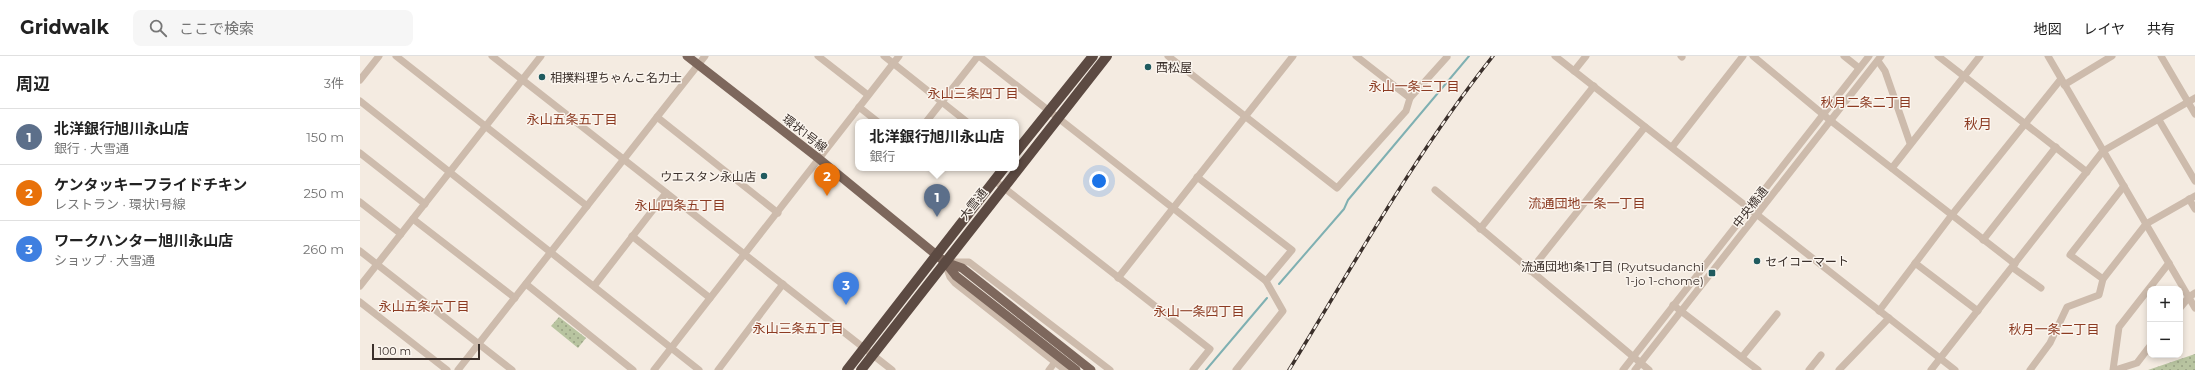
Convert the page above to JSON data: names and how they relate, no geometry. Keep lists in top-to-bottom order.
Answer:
{
  "streets": {
    "highway": ["大雪通"],
    "main road": ["環状1号線"],
    "street": ["中央橋通"]
  },
  "crossings": [
    ["環状1号線", "大雪通"]
  ],
  "districts": [
    "永山一条三丁目",
    "永山三条四丁目",
    "秋月二条二丁目",
    "永山五条五丁目",
    "秋月",
    "流通団地一条一丁目",
    "永山四条五丁目",
    "永山五条六丁目",
    "永山一条四丁目",
    "永山三条五丁目",
    "秋月一条二丁目"
  ],
  "places": {
    "other": [
      "西松屋",
      "相撲料理ちゃんこ名力士",
      "ウエスタン永山店",
      "セイコーマート"
    ],
    "transit": ["流通団地1条1丁目 (Ryutsudanchi 1-jo 1-chome)"]
  },
  "scale_bar": "100 m",
  "page": {
    "header": "Gridwalk",
    "search": "ここで検索",
    "nav": ["地図", "レイヤ", "共有"],
    "heading": ["周辺", "3件"],
    "list": [
      {
        "mark": "1",
        "name": "北洋銀行旭川永山店",
        "note": "銀行 · 大雪通",
        "value": "150 m"
      },
      {
        "mark": "2",
        "name": "ケンタッキーフライドチキン",
        "note": "レストラン · 環状1号線",
        "value": "250 m"
      },
      {
        "mark": "3",
        "name": "ワークハンター旭川永山店",
        "note": "ショップ · 大雪通",
        "value": "260 m"
      }
    ],
    "popup": ["北洋銀行旭川永山店", "銀行"],
    "pins": ["2", "1", "3"],
    "map_buttons": ["+", "−"],
    "scale": "100 m"
  }
}
